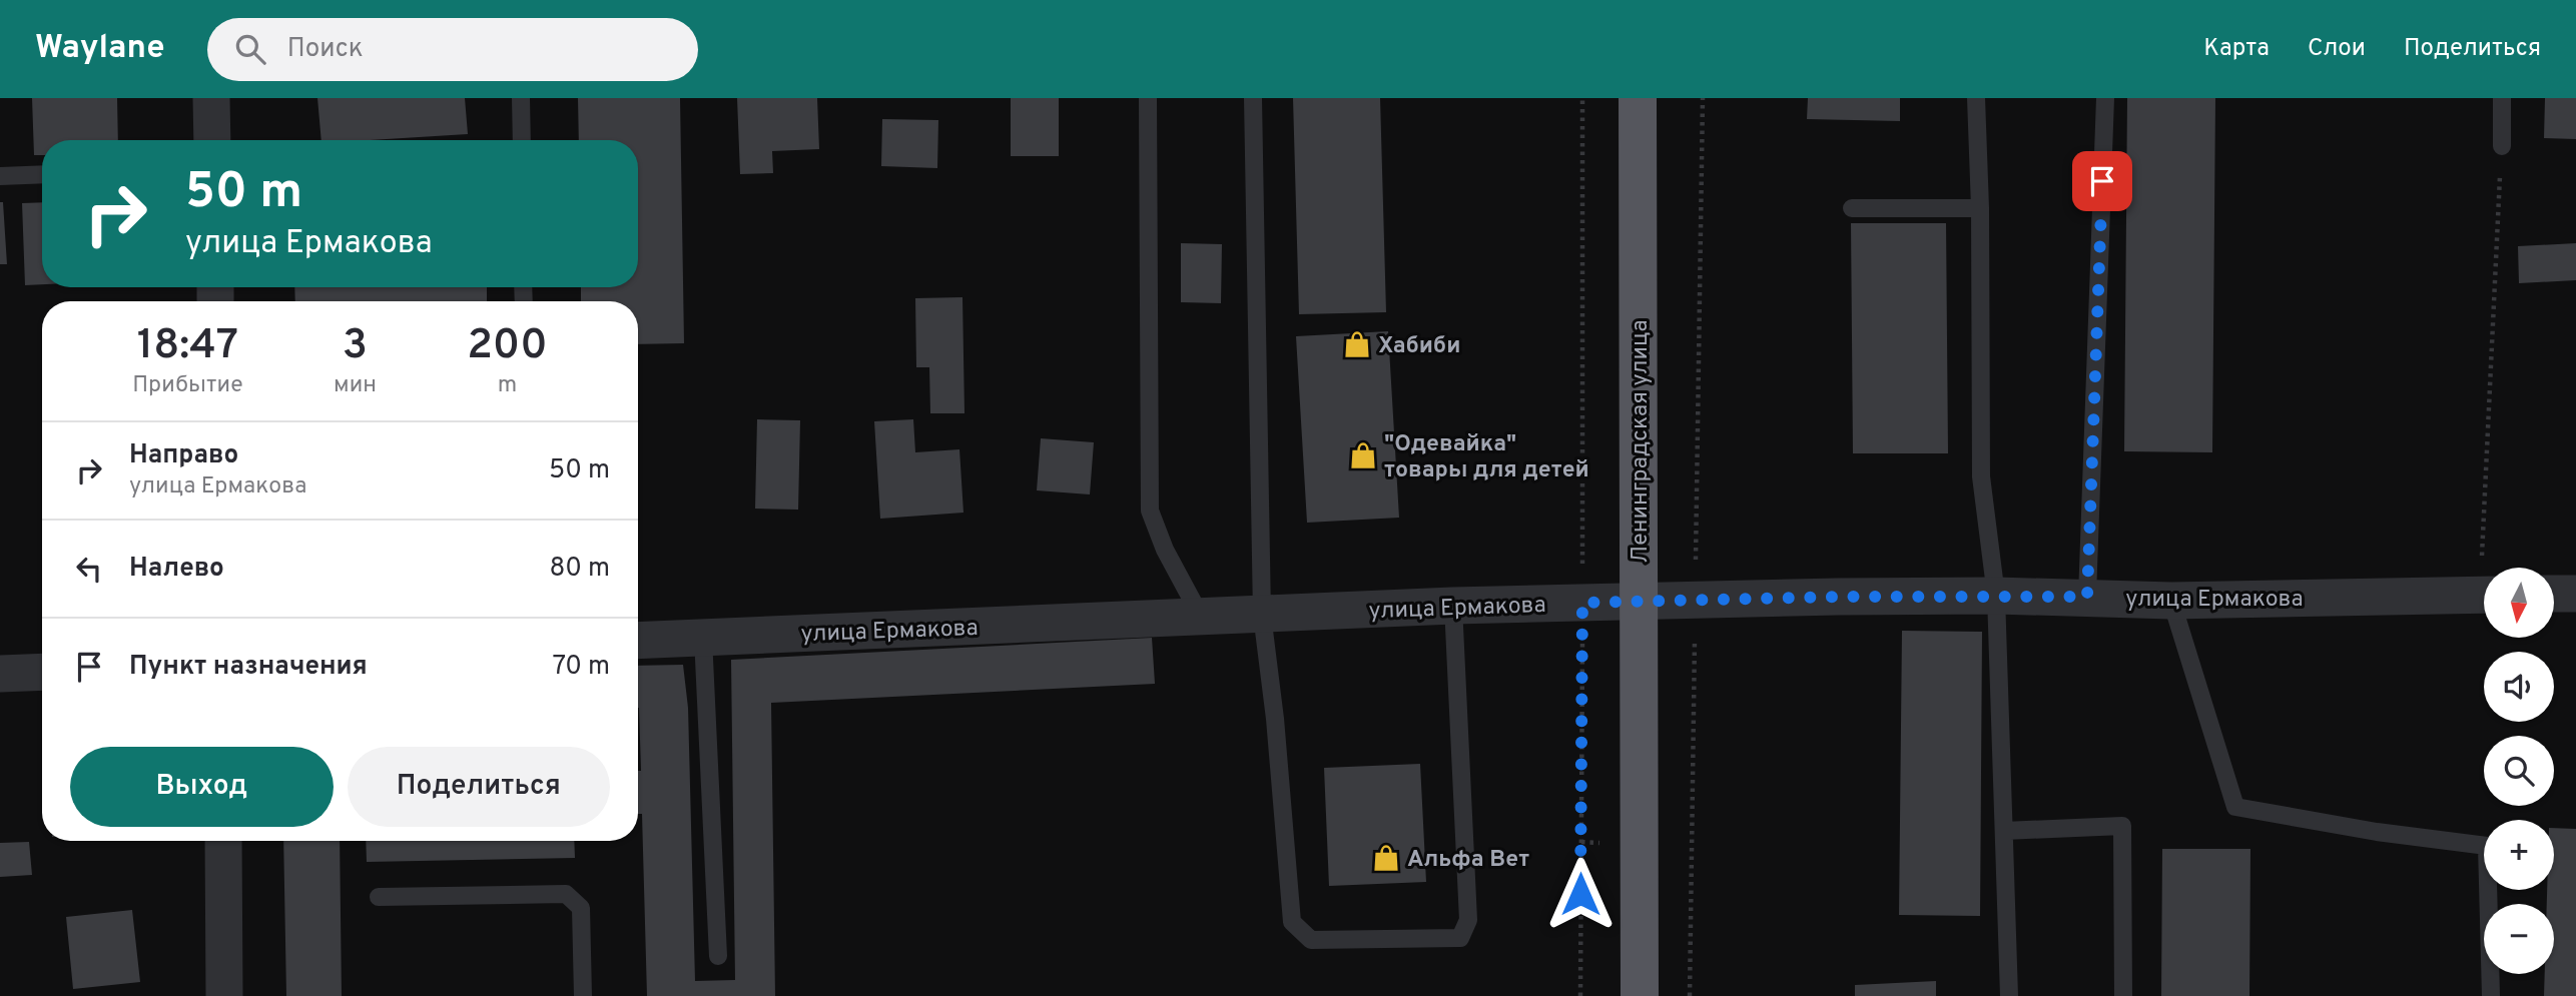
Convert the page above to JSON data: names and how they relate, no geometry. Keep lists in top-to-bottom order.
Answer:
{
  "streets": {
    "highway": ["Ленинградская улица"],
    "street": ["улица Ермакова"]
  },
  "crossings": [
    ["Ленинградская улица", "улица Ермакова"]
  ],
  "places": {
    "shop": ["Хабиби", "\"Одевайка\" товары для детей", "Альфа Вет"]
  },
  "north": "bottom",
  "page": {
    "header": "Waylane",
    "search": "Поиск",
    "nav": ["Карта", "Слои", "Поделиться"],
    "turn": ["50 m", "улица Ермакова"],
    "eta": [
      "18:47",
      "Прибытие",
      "3",
      "мин",
      "200",
      "m"
    ],
    "list": [
      {
        "name": "Направо",
        "note": "улица Ермакова",
        "value": "50 m"
      },
      {
        "name": "Налево",
        "value": "80 m"
      },
      {
        "name": "Пункт назначения",
        "value": "70 m"
      }
    ],
    "map_buttons": ["+", "−"],
    "buttons": ["Выход", "Поделиться"]
  }
}
